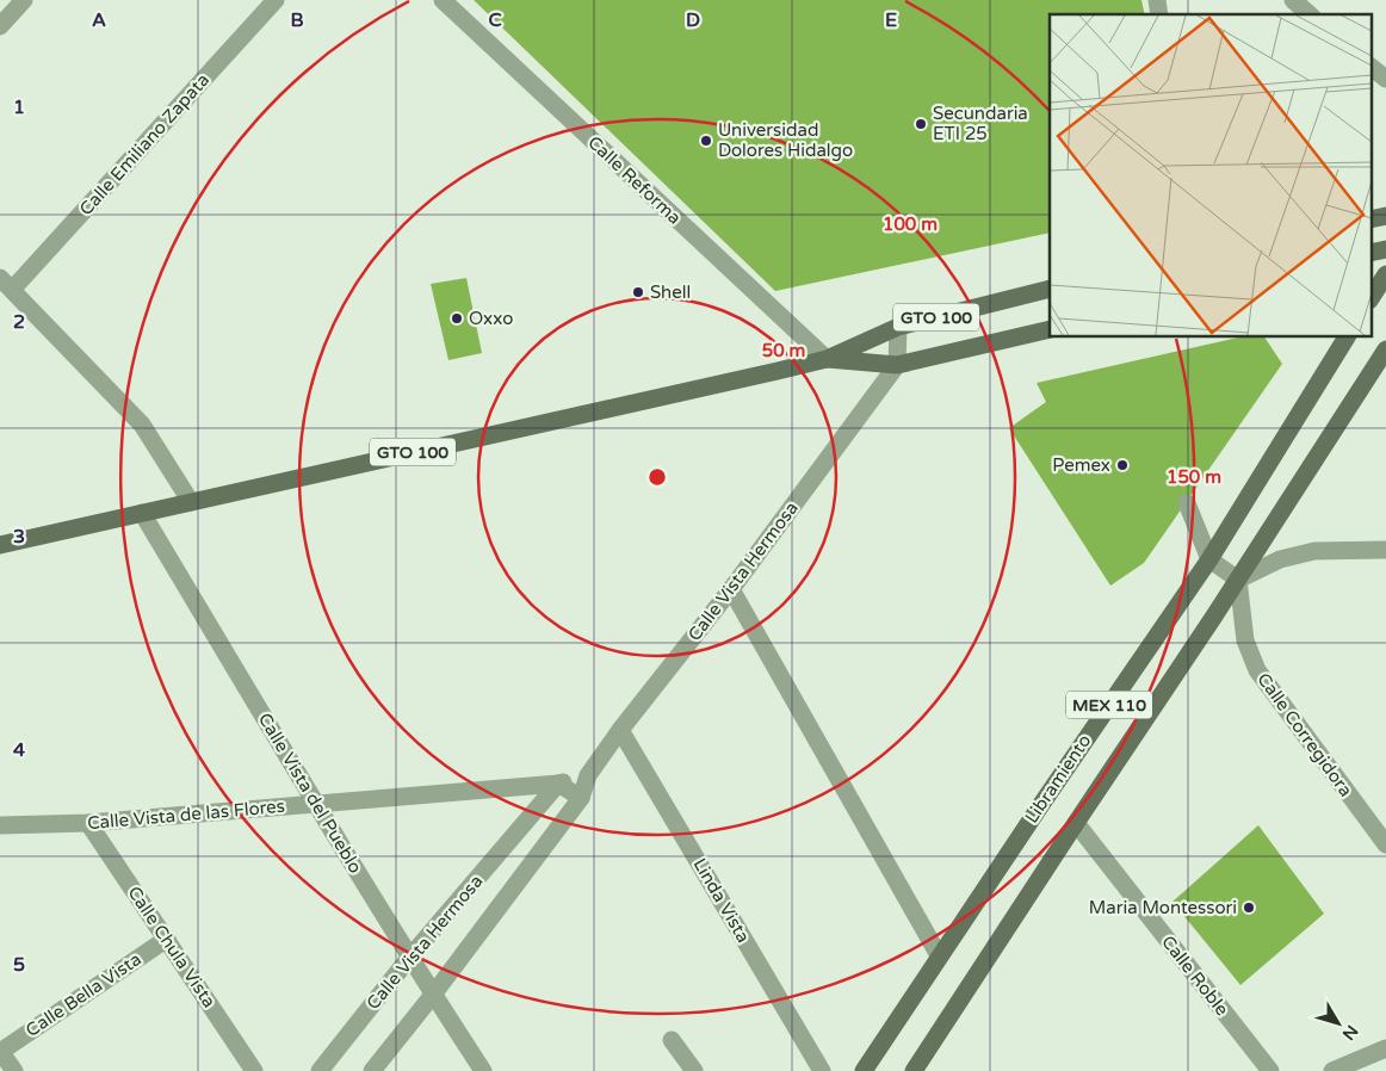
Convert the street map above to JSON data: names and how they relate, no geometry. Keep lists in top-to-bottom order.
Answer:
{
  "streets": {
    "main road": ["GTO 100", "MEX 110", "Libramiento"],
    "street": [
      "Calle Emiliano Zapata",
      "Calle Reforma",
      "Calle Vista Hermosa",
      "Calle Corregidora",
      "Calle Vista del Pueblo",
      "Calle Vista de las Flores",
      "Linda Vista",
      "Calle Chula Vista",
      "Calle Roble",
      "Calle Bella Vista"
    ]
  },
  "crossings": [
    ["Calle Reforma", "GTO 100"],
    ["GTO 100", "Calle Vista Hermosa"],
    ["GTO 100", "Calle Vista del Pueblo"],
    ["Calle Vista Hermosa", "Calle Vista del Pueblo"],
    ["Calle Vista Hermosa", "Calle Vista de las Flores"],
    ["Calle Vista Hermosa", "Linda Vista"],
    ["MEX 110", "Calle Corregidora"],
    ["MEX 110", "Calle Roble"],
    ["Calle Vista del Pueblo", "Calle Vista de las Flores"],
    ["Calle Vista de las Flores", "Calle Chula Vista"],
    ["Calle Chula Vista", "Calle Bella Vista"]
  ],
  "places": [
    "Secundaria ETI 25",
    "Universidad Dolores Hidalgo",
    "Shell",
    "Oxxo",
    "Pemex",
    "Maria Montessori"
  ],
  "north": "bottom right",
  "grid": {
    "columns": [
      "A",
      "B",
      "C",
      "D",
      "E"
    ],
    "rows": [
      "1",
      "2",
      "3",
      "4",
      "5"
    ]
  },
  "rings": ["100 m", "50 m", "150 m"]
}
